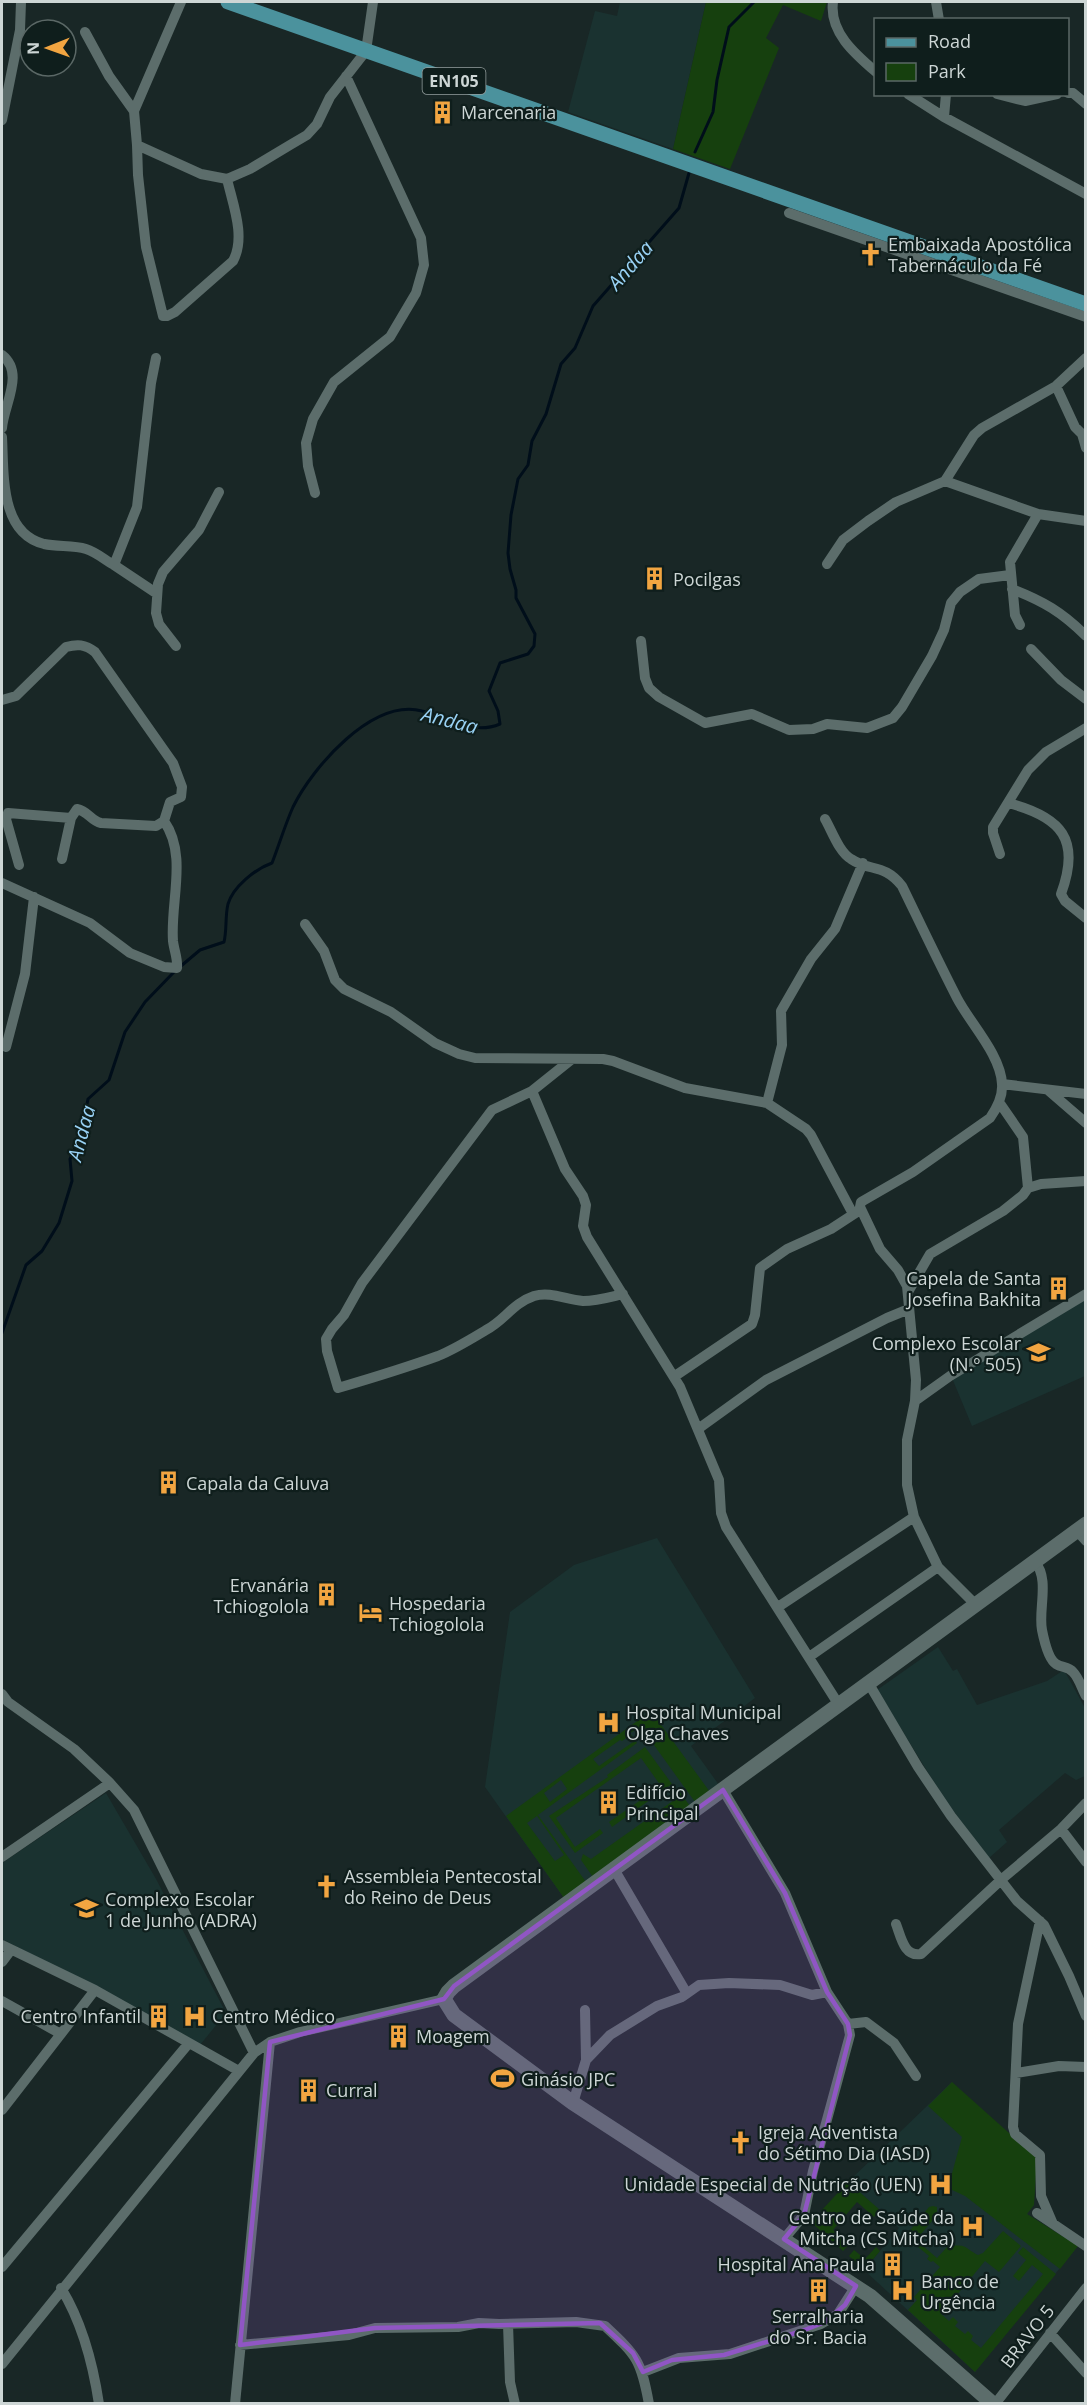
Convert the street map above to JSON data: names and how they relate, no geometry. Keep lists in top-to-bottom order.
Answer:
{
  "streets": {
    "main road": ["EN105"],
    "street": ["BRAVO 5"]
  },
  "water": ["Andaa"],
  "places": {
    "building": [
      "Marcenaria",
      "Pocilgas",
      "Capela de Santa Josefina Bakhita",
      "Capala da Caluva",
      "Ervanária Tchiogolola",
      "Edifício Principal",
      "Centro Infantil",
      "Moagem",
      "Curral",
      "Hospital Ana Paula",
      "Serralharia do Sr. Bacia"
    ],
    "church": ["Embaixada Apostólica Tabernáculo da Fé", "Assembleia Pentecostal do Reino de Deus", "Igreja Adventista do Sétimo Dia (IASD)"],
    "school or university": ["Complexo Escolar (N.º 505)", "Complexo Escolar 1 de Junho (ADRA)"],
    "hotel": ["Hospedaria Tchiogolola"],
    "hospital": [
      "Hospital Municipal Olga Chaves",
      "Centro Médico",
      "Unidade Especial de Nutrição (UEN)",
      "Centro de Saúde da Mitcha (CS Mitcha)",
      "Banco de Urgência"
    ],
    "sports": ["Ginásio JPC"]
  },
  "legend": ["Road", "Park"],
  "north": "left"
}
